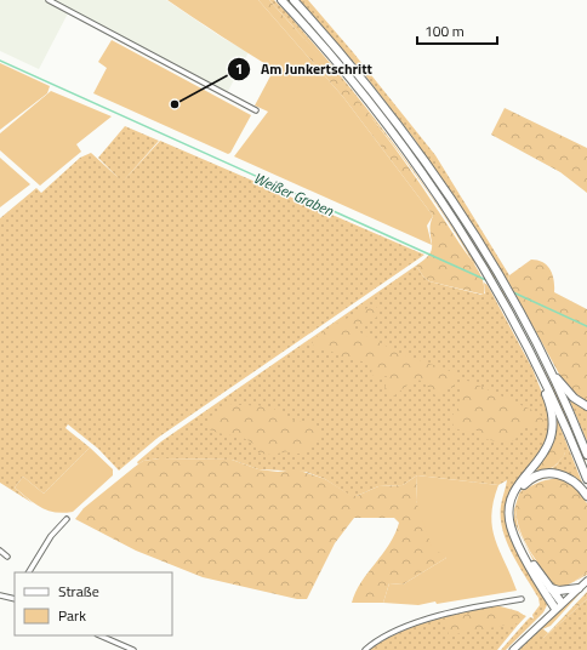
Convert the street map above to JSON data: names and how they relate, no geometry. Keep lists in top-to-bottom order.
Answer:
{
  "water": ["Weißer Graben"],
  "places": ["Am Junkertschritt"],
  "legend": ["Straße", "Park"],
  "scale_bar": "100 m"
}
